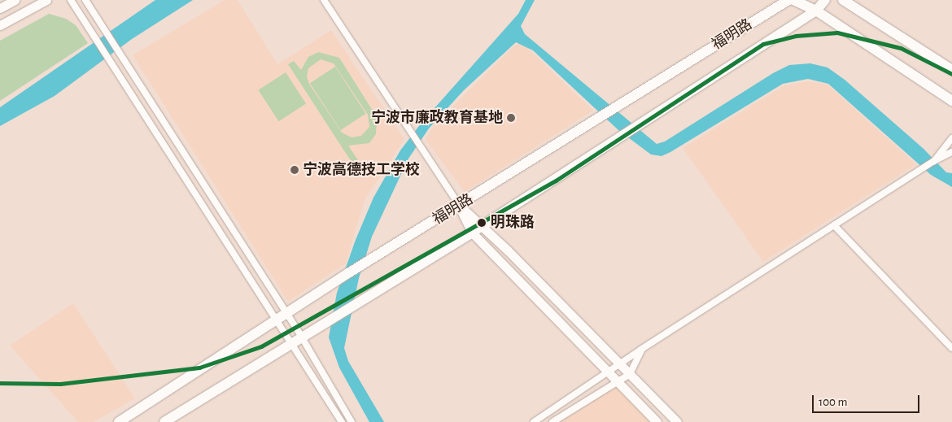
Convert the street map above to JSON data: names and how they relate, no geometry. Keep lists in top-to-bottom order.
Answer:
{
  "streets": {
    "main road": ["福明路"]
  },
  "places": ["宁波市廉政教育基地", "宁波高德技工学校", "明珠路"],
  "scale_bar": "100 m"
}
